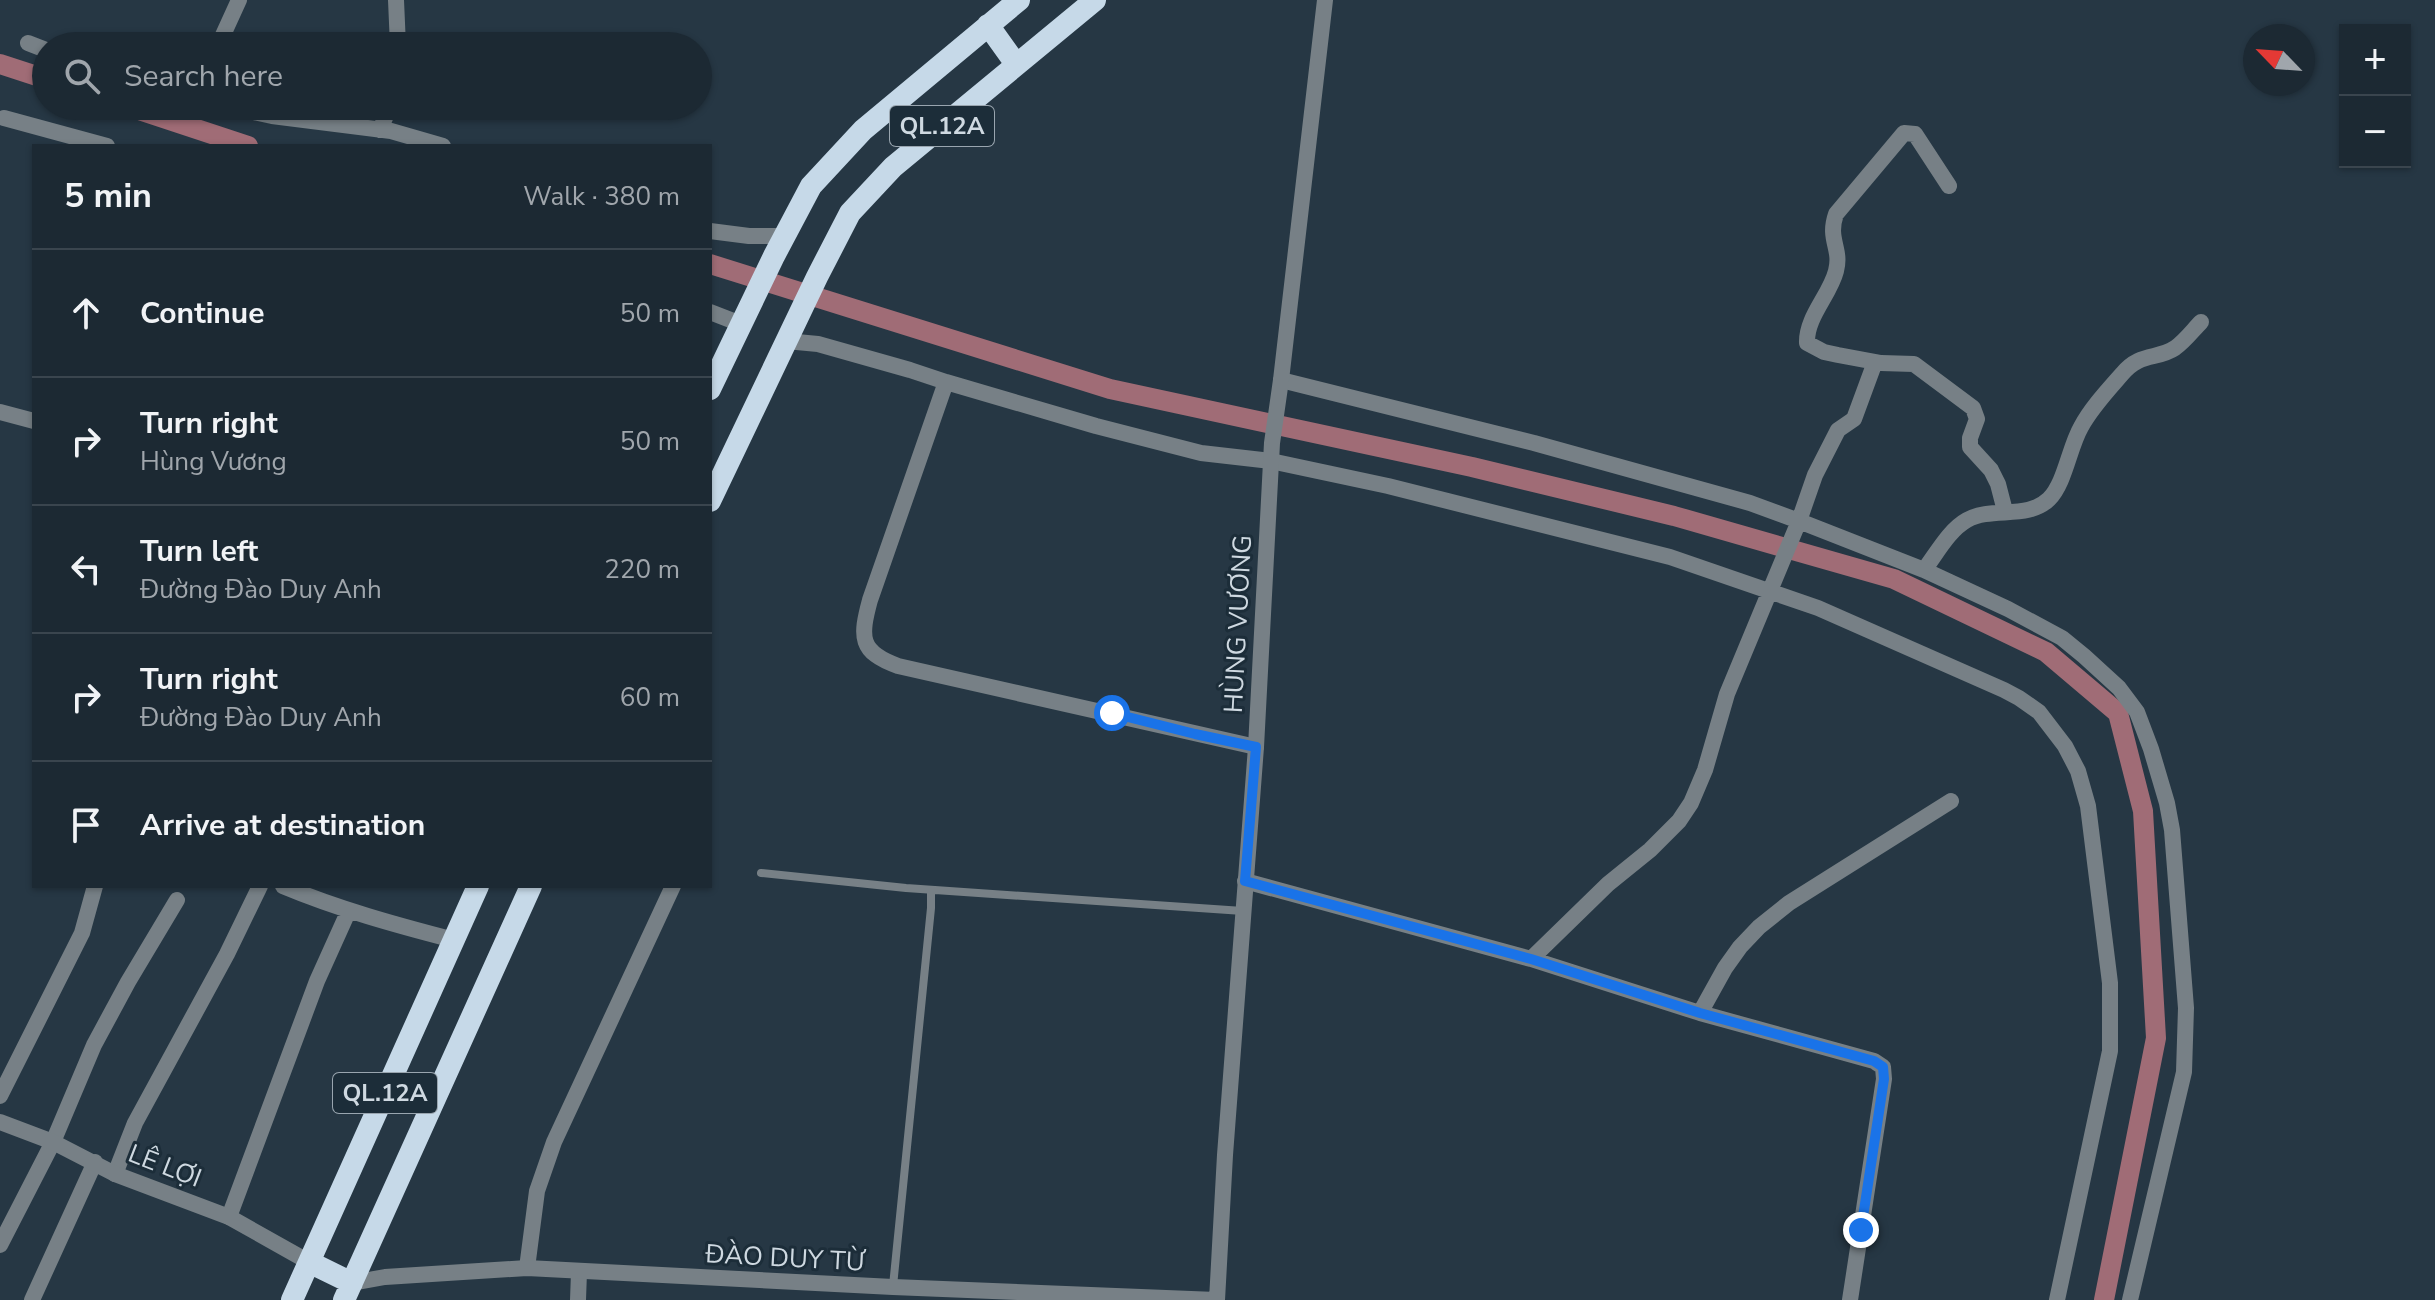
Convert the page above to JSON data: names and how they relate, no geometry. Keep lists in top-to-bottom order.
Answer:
{
  "streets": {
    "highway": ["QL.12A"],
    "street": ["HÙNG VƯƠNG", "LÊ LỢI", "ĐÀO DUY TỪ"]
  },
  "crossings": [
    ["QL.12A", "LÊ LỢI"],
    ["QL.12A", "ĐÀO DUY TỪ"],
    ["HÙNG VƯƠNG", "ĐÀO DUY TỪ"]
  ],
  "north": "top left",
  "page": {
    "map_buttons": ["+", "−"],
    "search": "Search here",
    "heading": ["5 min", "Walk · 380 m"],
    "list": [
      ["Continue", "50 m"],
      ["Turn right", "Hùng Vương", "50 m"],
      ["Turn left", "Đường Đào Duy Anh", "220 m"],
      ["Turn right", "Đường Đào Duy Anh", "60 m"],
      "Arrive at destination"
    ]
  }
}
